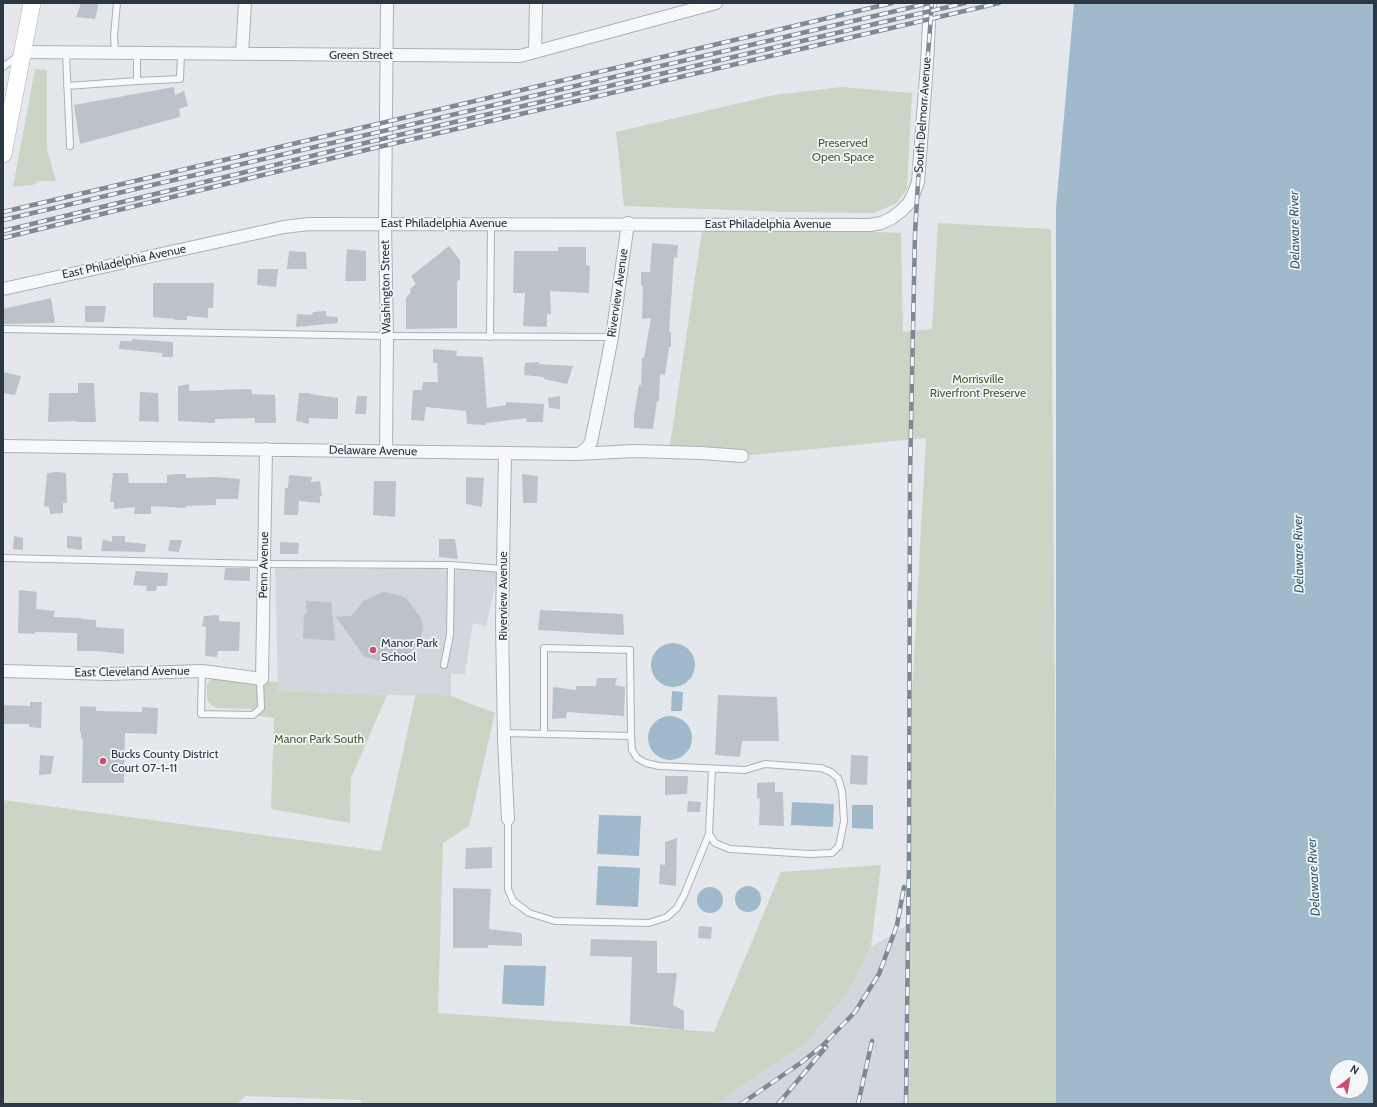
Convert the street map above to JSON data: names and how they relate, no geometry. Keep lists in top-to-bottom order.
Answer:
{
  "streets": {
    "street": [
      "Green Street",
      "South Delmorr Avenue",
      "East Philadelphia Avenue",
      "Washington Street",
      "Riverview Avenue",
      "Delaware Avenue",
      "Penn Avenue",
      "East Cleveland Avenue"
    ]
  },
  "crossings": [
    ["Green Street", "Washington Street"],
    ["South Delmorr Avenue", "East Philadelphia Avenue"],
    ["East Philadelphia Avenue", "Washington Street"],
    ["East Philadelphia Avenue", "Riverview Avenue"],
    ["Washington Street", "Delaware Avenue"],
    ["Riverview Avenue", "Delaware Avenue"],
    ["Delaware Avenue", "Penn Avenue"],
    ["Penn Avenue", "East Cleveland Avenue"]
  ],
  "water": ["Delaware River"],
  "parks": ["Preserved Open Space", "Morrisville Riverfront Preserve", "Manor Park South"],
  "places": ["Manor Park School", "Bucks County District Court 07-1-11"],
  "north": "top right"
}
